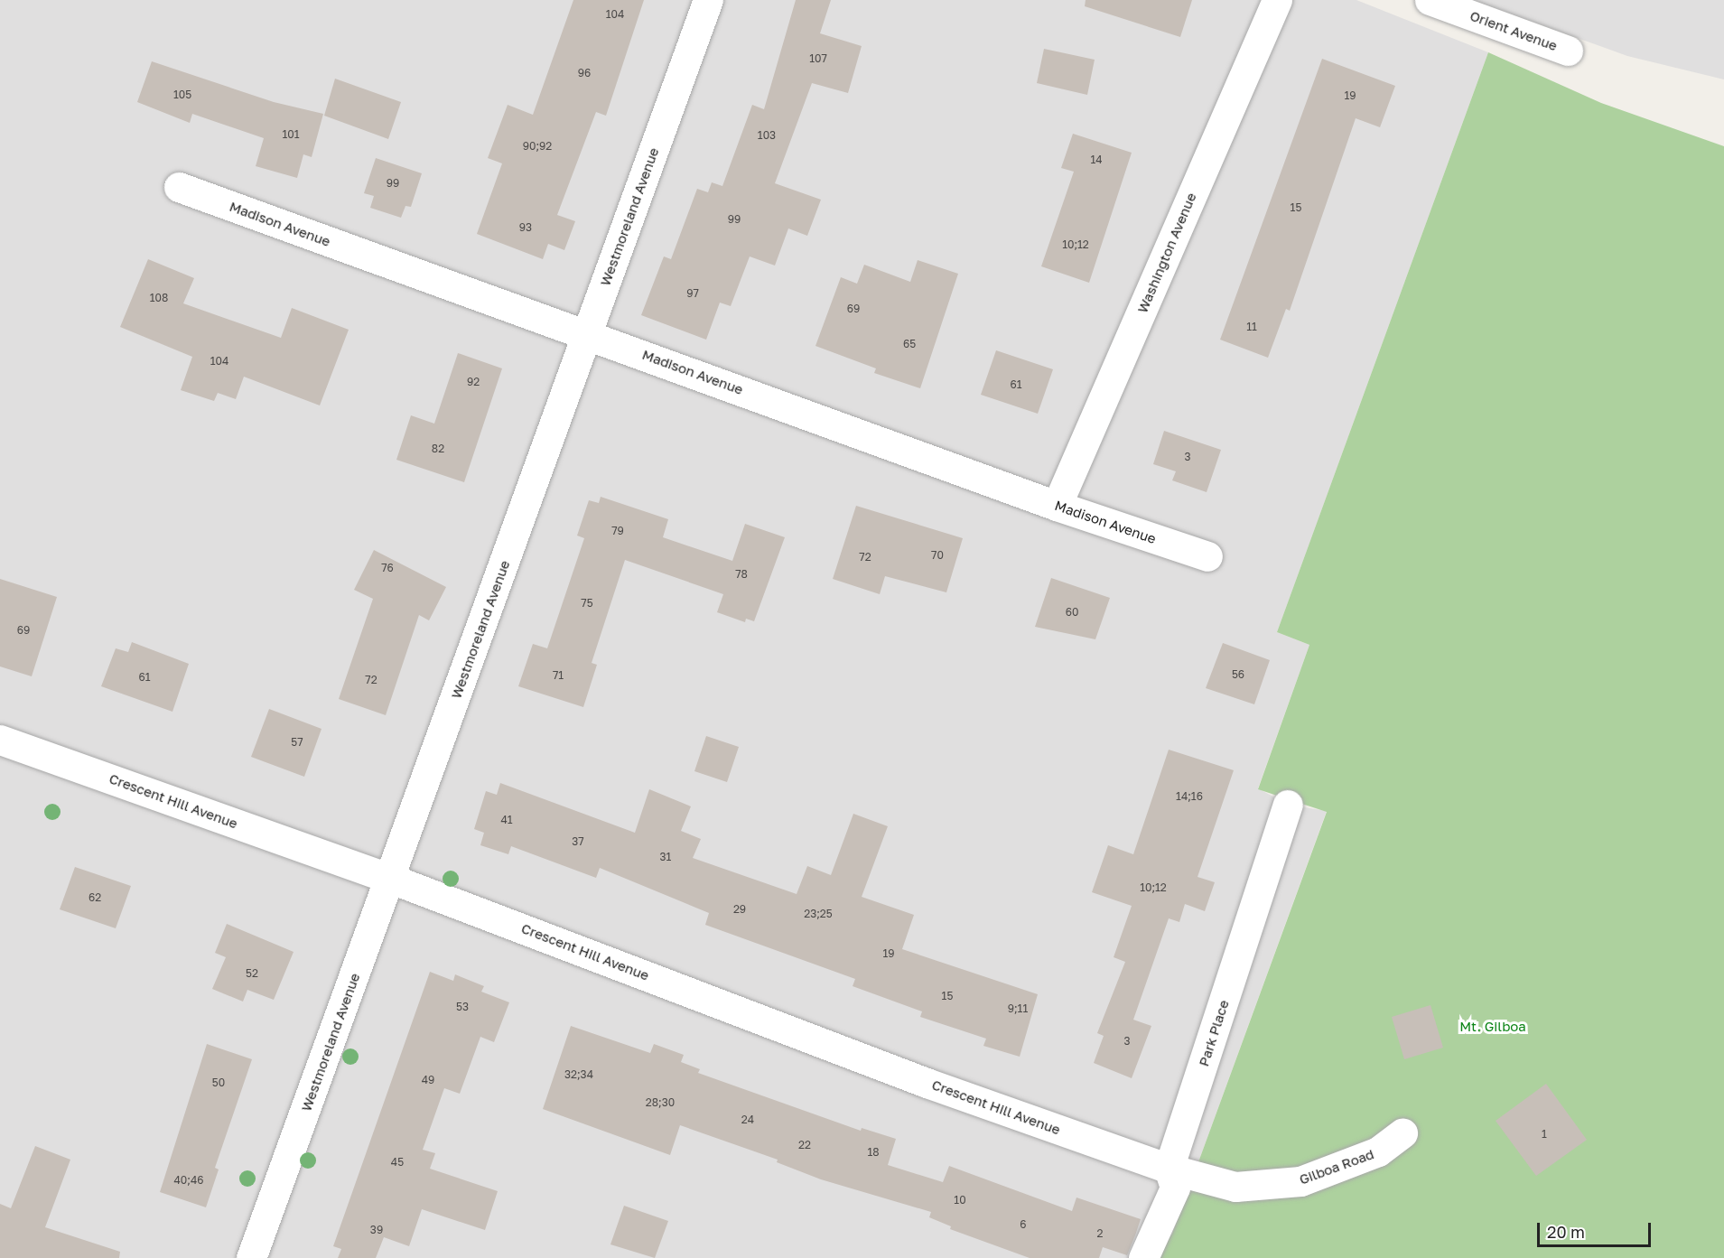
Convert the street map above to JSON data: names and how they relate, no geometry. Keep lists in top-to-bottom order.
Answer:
{
  "streets": {
    "street": [
      "Orient Avenue",
      "Westmoreland Avenue",
      "Madison Avenue",
      "Washington Avenue",
      "Crescent Hill Avenue",
      "Park Place",
      "Gilboa Road"
    ]
  },
  "crossings": [
    ["Westmoreland Avenue", "Madison Avenue"],
    ["Westmoreland Avenue", "Crescent Hill Avenue"],
    ["Madison Avenue", "Washington Avenue"],
    ["Crescent Hill Avenue", "Park Place"],
    ["Crescent Hill Avenue", "Gilboa Road"],
    ["Park Place", "Gilboa Road"]
  ],
  "parks": ["Mt. Gilboa"],
  "house_numbers": [
    "104",
    "107",
    "96",
    "105",
    "19",
    "101",
    "103",
    "90;92",
    "14",
    "99",
    "15",
    "99",
    "93",
    "10;12",
    "97",
    "108",
    "69",
    "11",
    "65",
    "104",
    "92",
    "61",
    "82",
    "3",
    "79",
    "70",
    "72",
    "76",
    "78",
    "75",
    "60",
    "69",
    "56",
    "71",
    "61",
    "72",
    "57",
    "14;16",
    "41",
    "37",
    "31",
    "10;12",
    "62",
    "29",
    "23;25",
    "19",
    "52",
    "15",
    "53",
    "9;11",
    "3",
    "32;34",
    "49",
    "50",
    "28;30",
    "24",
    "1",
    "22",
    "18",
    "45",
    "40;46",
    "10",
    "6",
    "39",
    "2"
  ],
  "scale_bar": "20 m"
}
